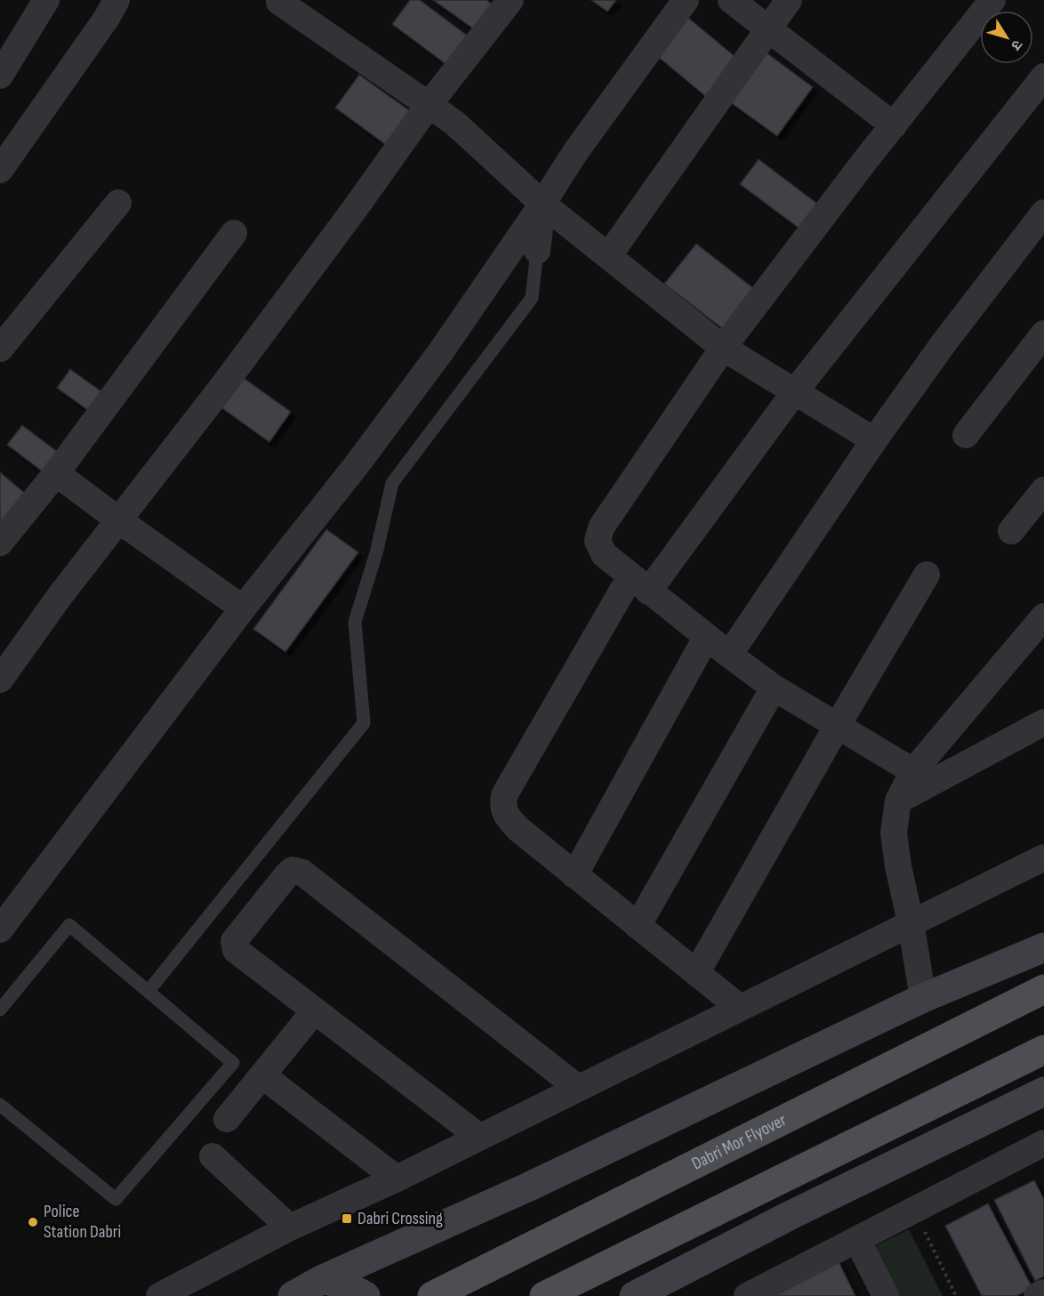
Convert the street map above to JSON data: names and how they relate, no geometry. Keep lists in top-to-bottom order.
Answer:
{
  "streets": {
    "main road": ["Dabri Mor Flyover"]
  },
  "places": {
    "transit": ["Dabri Crossing"],
    "other": ["Police Station Dabri"]
  },
  "north": "bottom right"
}
